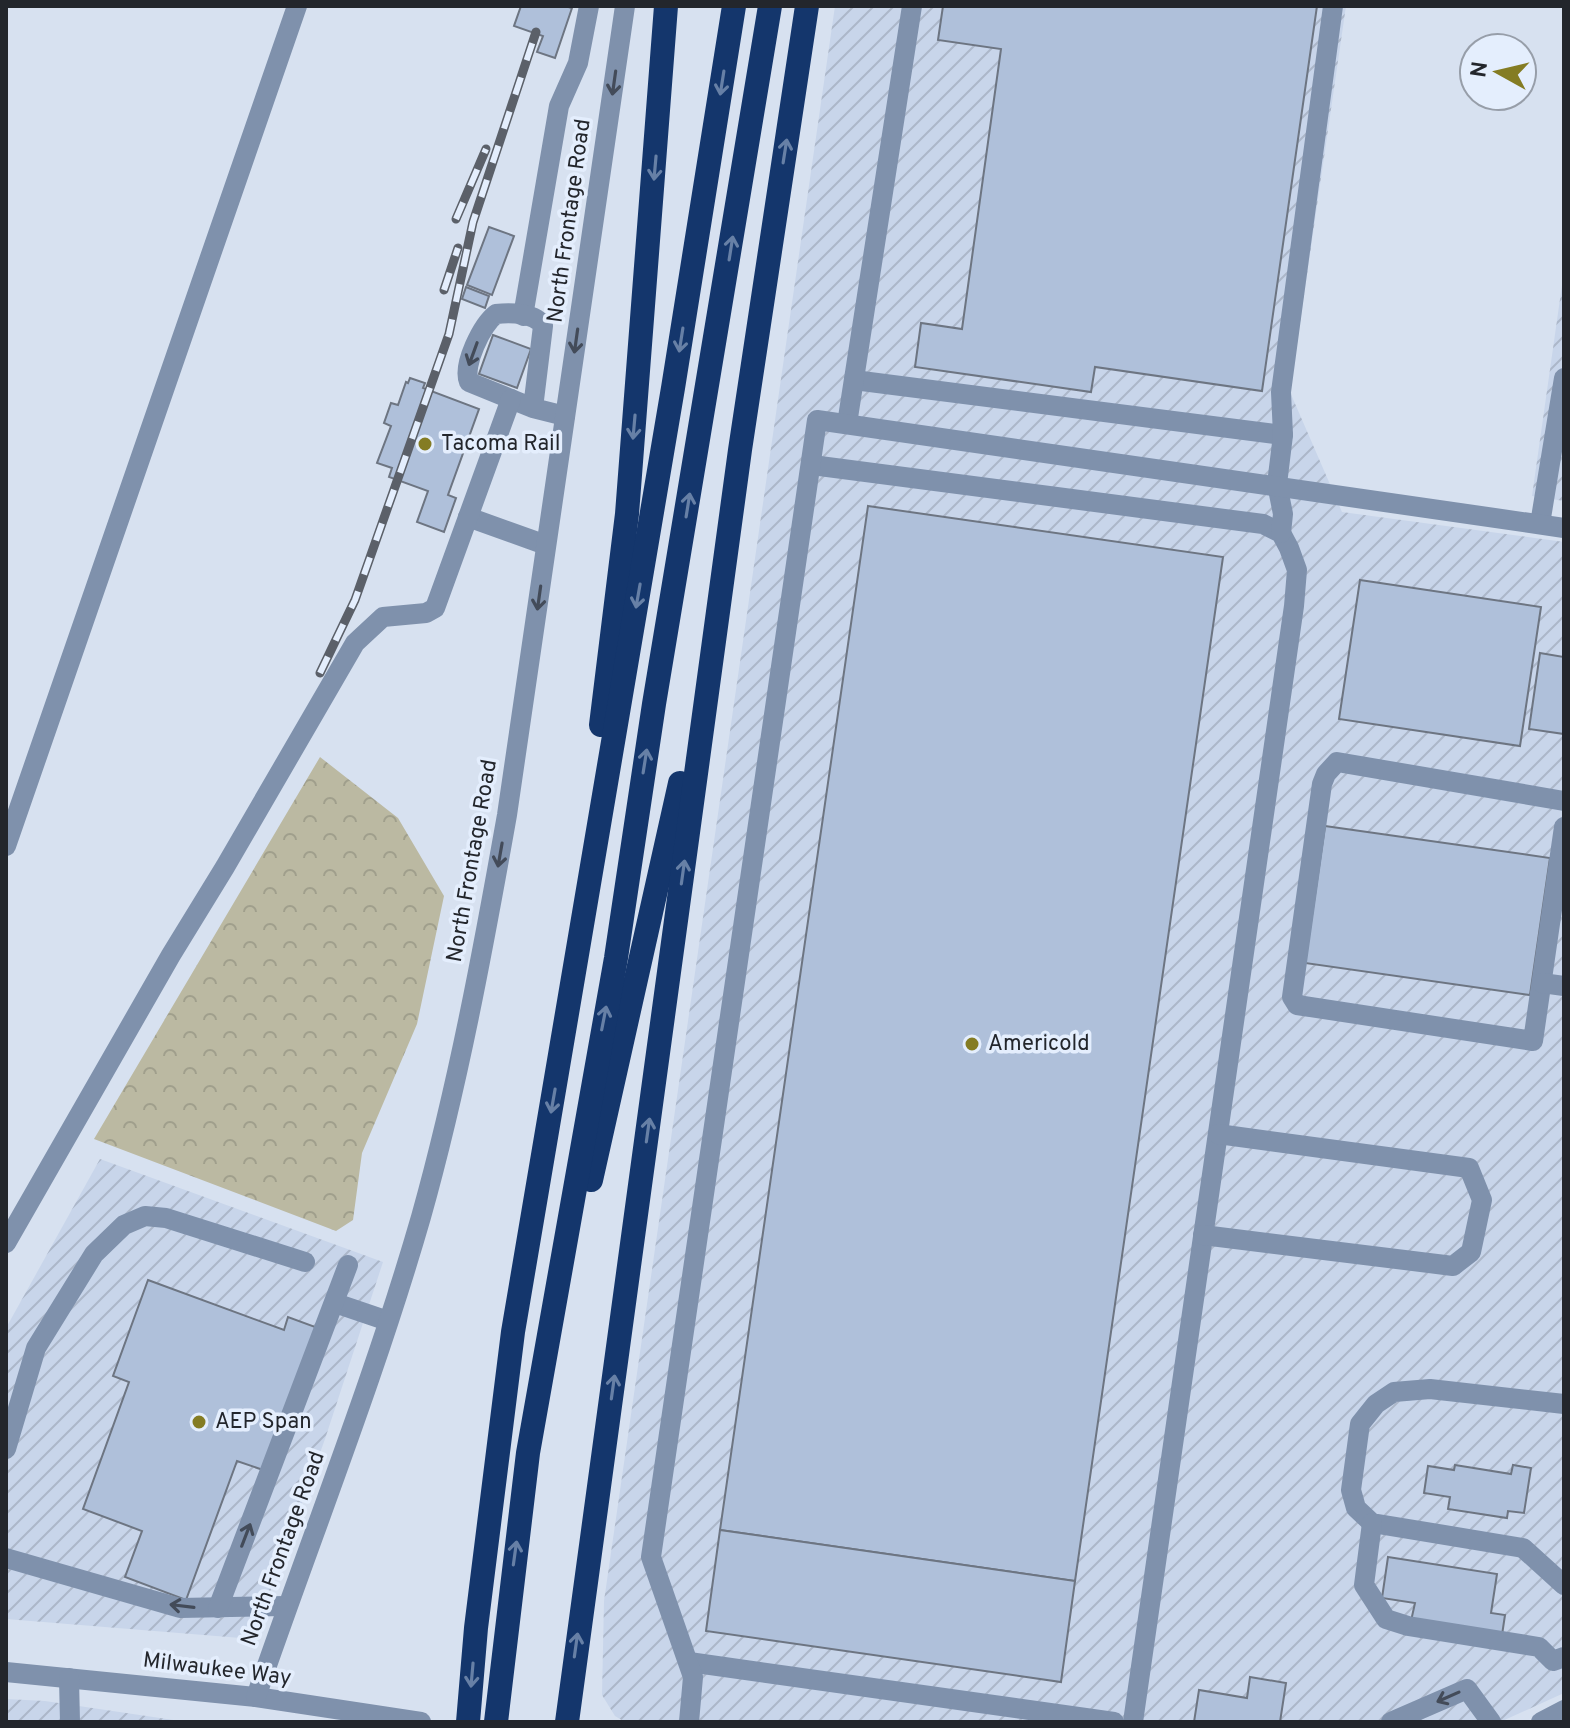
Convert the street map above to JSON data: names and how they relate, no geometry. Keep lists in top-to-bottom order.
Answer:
{
  "streets": {
    "street": ["North Frontage Road", "Milwaukee Way"]
  },
  "crossings": [
    ["North Frontage Road", "Milwaukee Way"]
  ],
  "places": ["Tacoma Rail", "Americold", "AEP Span"],
  "north": "left"
}
